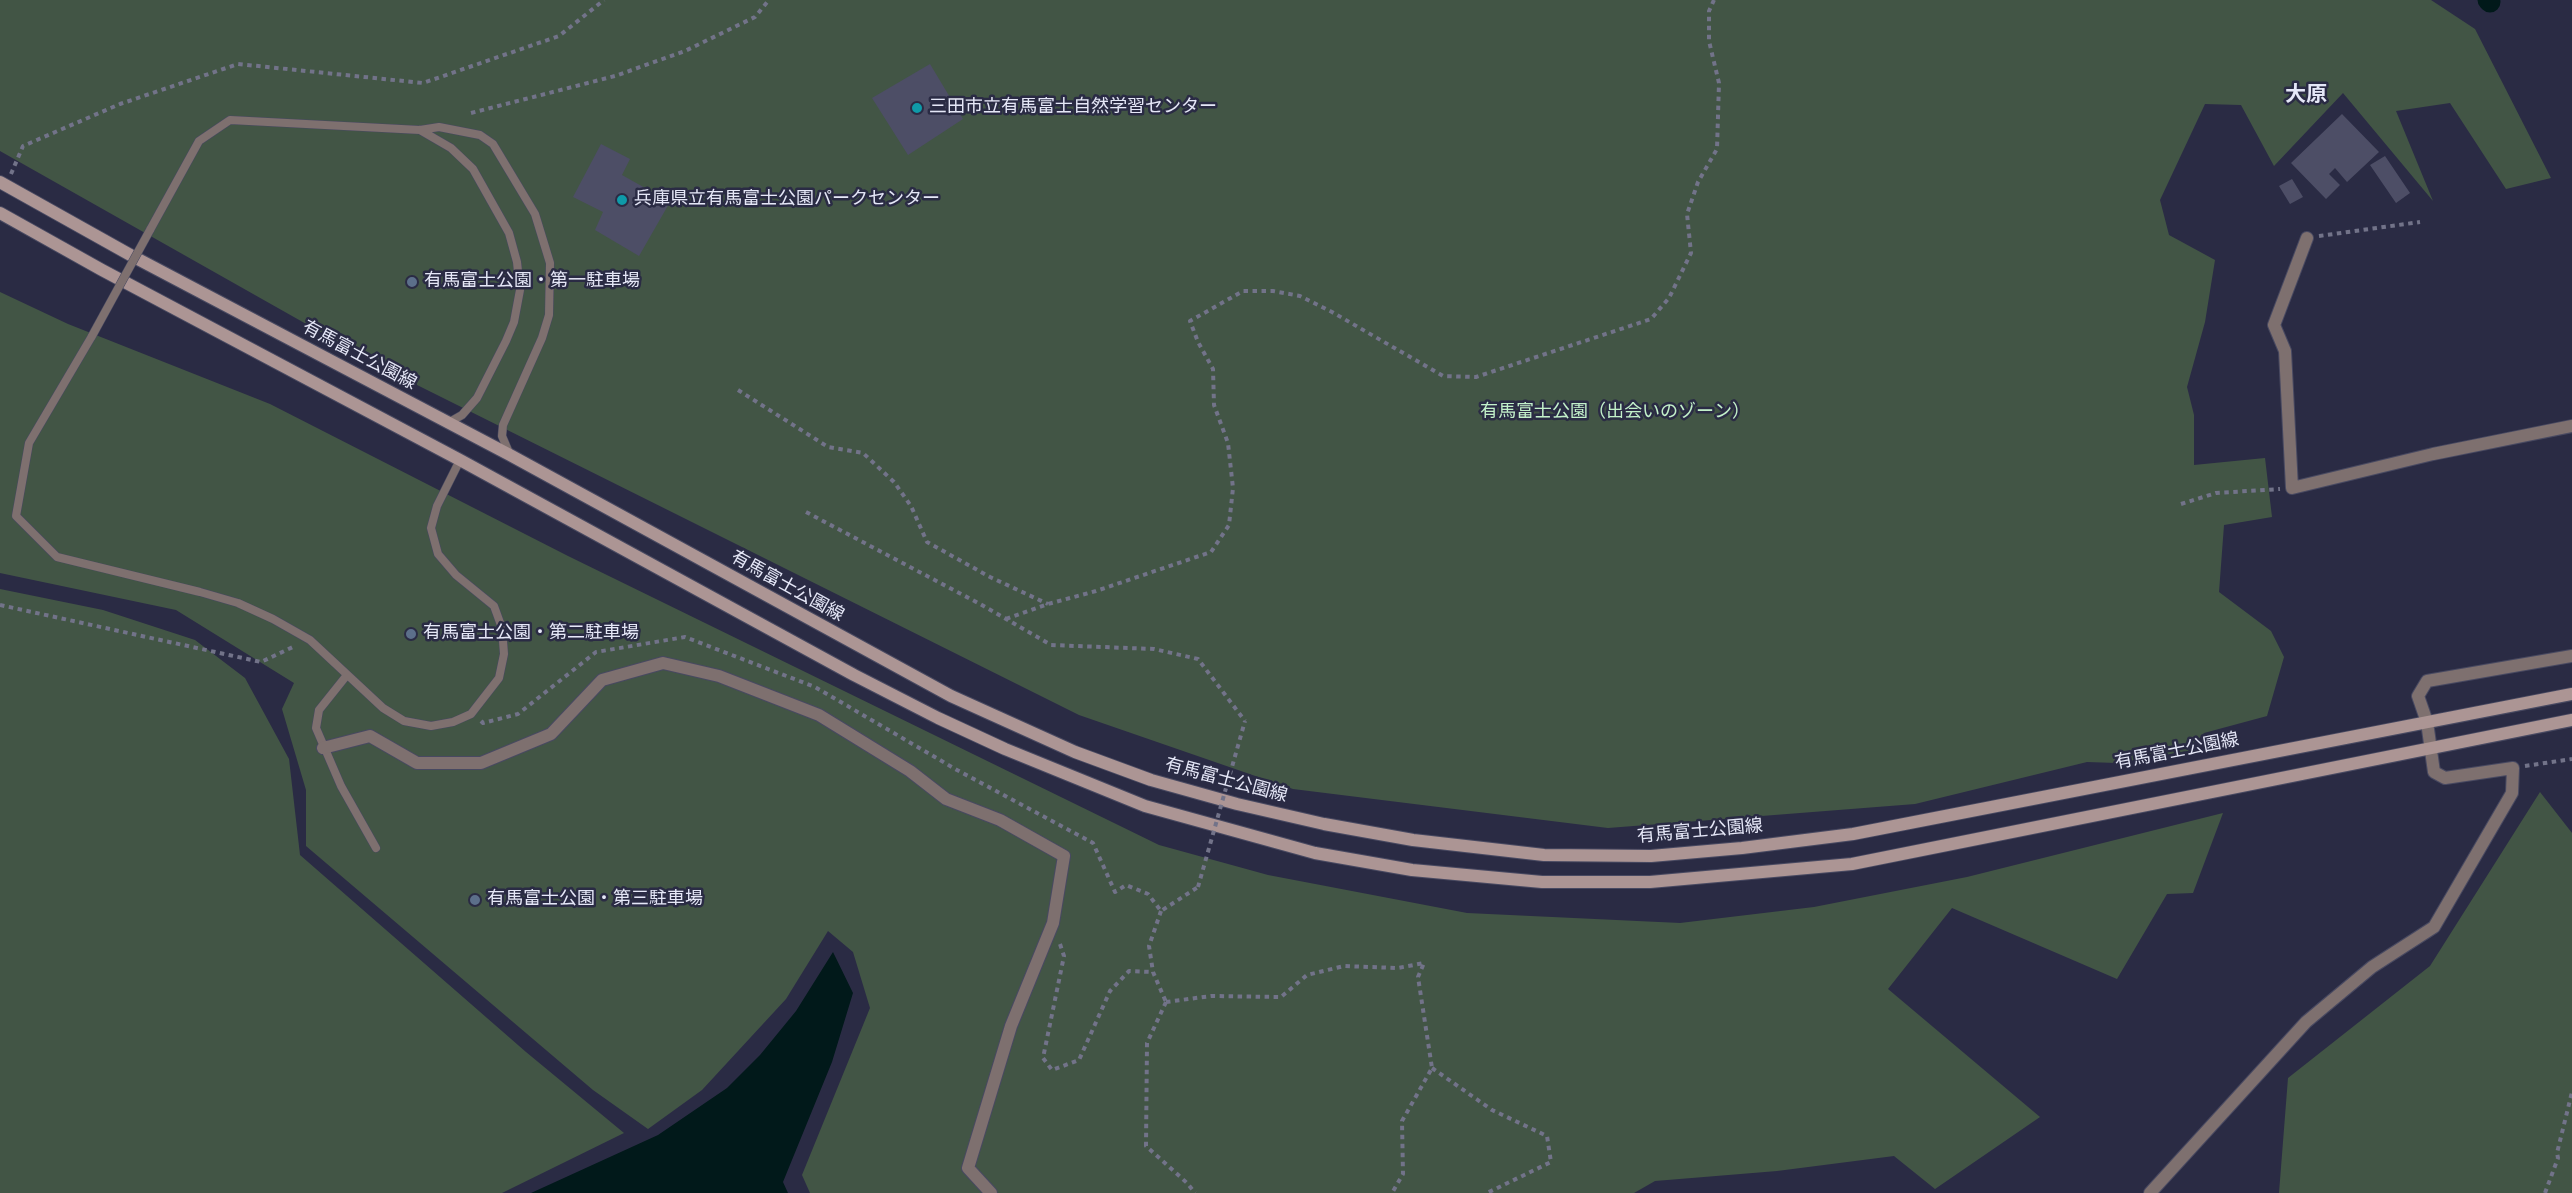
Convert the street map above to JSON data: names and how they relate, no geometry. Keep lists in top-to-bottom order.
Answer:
{
  "streets": {
    "main road": ["有馬富士公園線"]
  },
  "districts": ["大原"],
  "parks": ["有馬富士公園（出会いのゾーン）"],
  "places": [
    "三田市立有馬富士自然学習センター",
    "兵庫県立有馬富士公園パークセンター",
    "有馬富士公園・第一駐車場",
    "有馬富士公園・第二駐車場",
    "有馬富士公園・第三駐車場"
  ]
}
